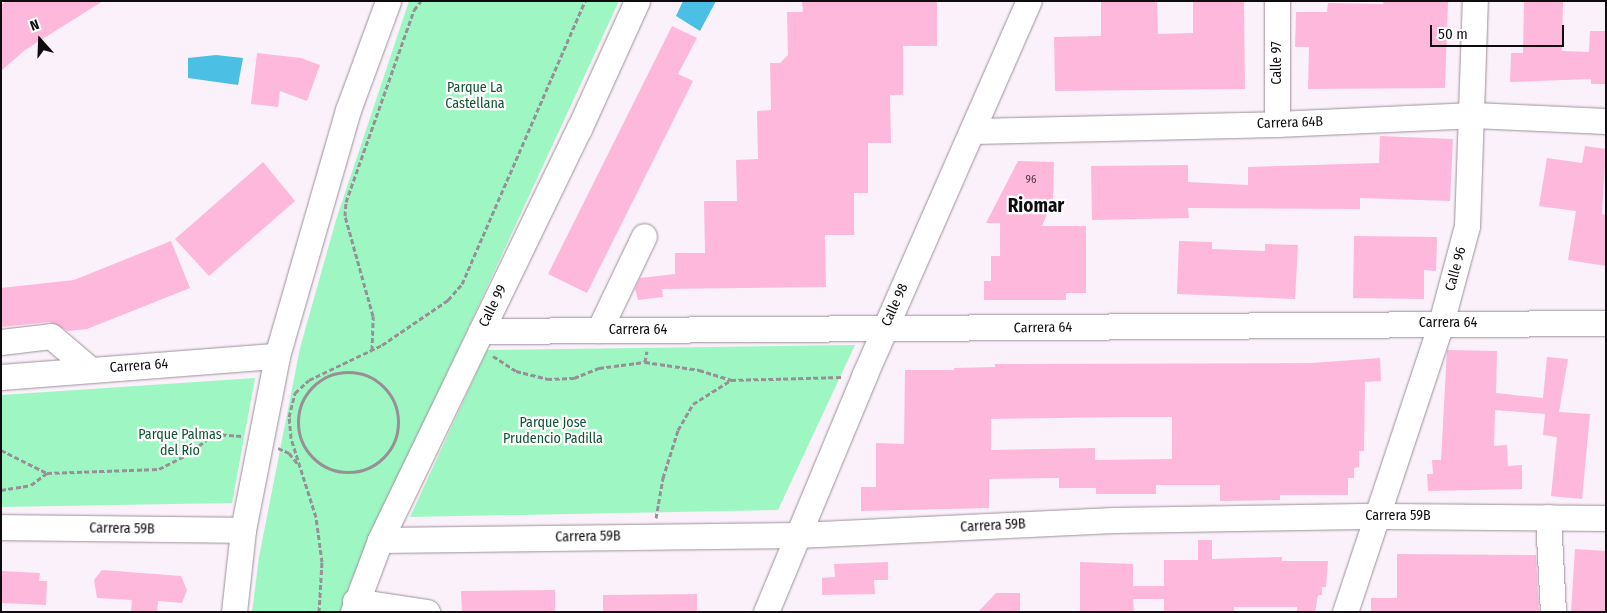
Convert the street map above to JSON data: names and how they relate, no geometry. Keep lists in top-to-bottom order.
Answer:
{
  "streets": {
    "street": [
      "Calle 97",
      "Carrera 64B",
      "Calle 96",
      "Calle 98",
      "Calle 99",
      "Carrera 64",
      "Carrera 59B"
    ]
  },
  "crossings": [
    ["Calle 97", "Carrera 64B"],
    ["Carrera 64B", "Calle 96"],
    ["Carrera 64B", "Calle 98"],
    ["Calle 96", "Carrera 64"],
    ["Calle 96", "Carrera 59B"],
    ["Calle 98", "Carrera 64"],
    ["Calle 98", "Carrera 59B"],
    ["Calle 99", "Carrera 64"],
    ["Calle 99", "Carrera 59B"]
  ],
  "districts": ["Riomar"],
  "parks": ["Parque La Castellana", "Parque Jose Prudencio Padilla", "Parque Palmas del Río"],
  "house_numbers": ["96"],
  "scale_bar": "50 m",
  "north": "top"
}
